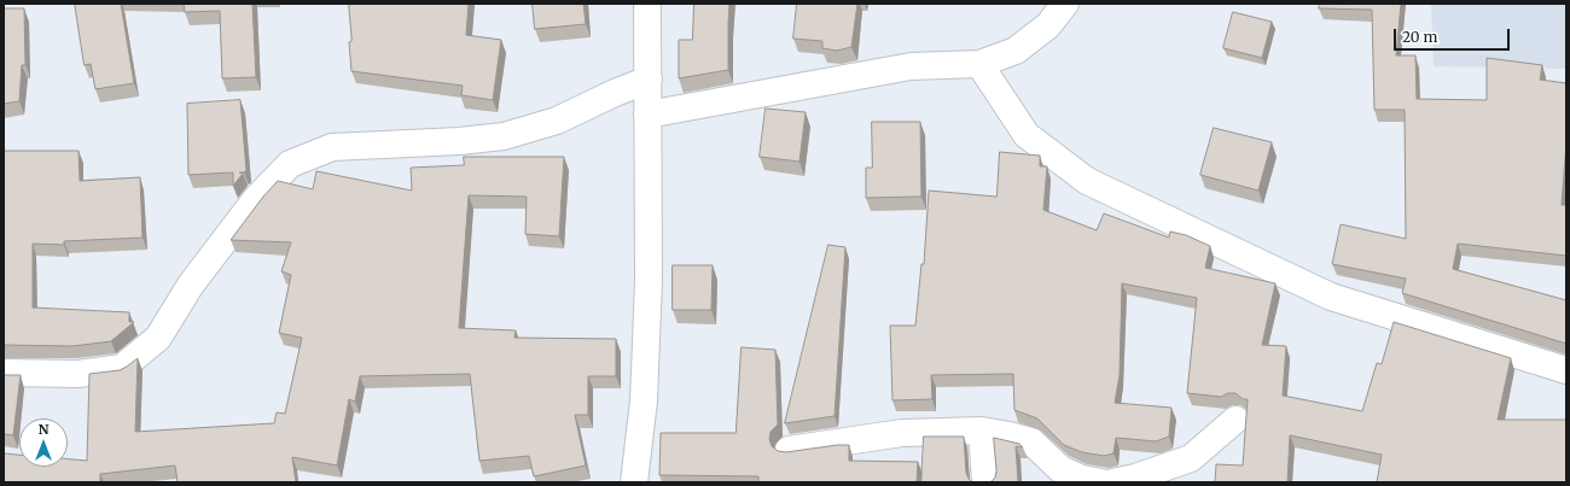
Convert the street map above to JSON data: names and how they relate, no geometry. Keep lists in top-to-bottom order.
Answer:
{
  "scale_bar": "20 m",
  "north": "top"
}
